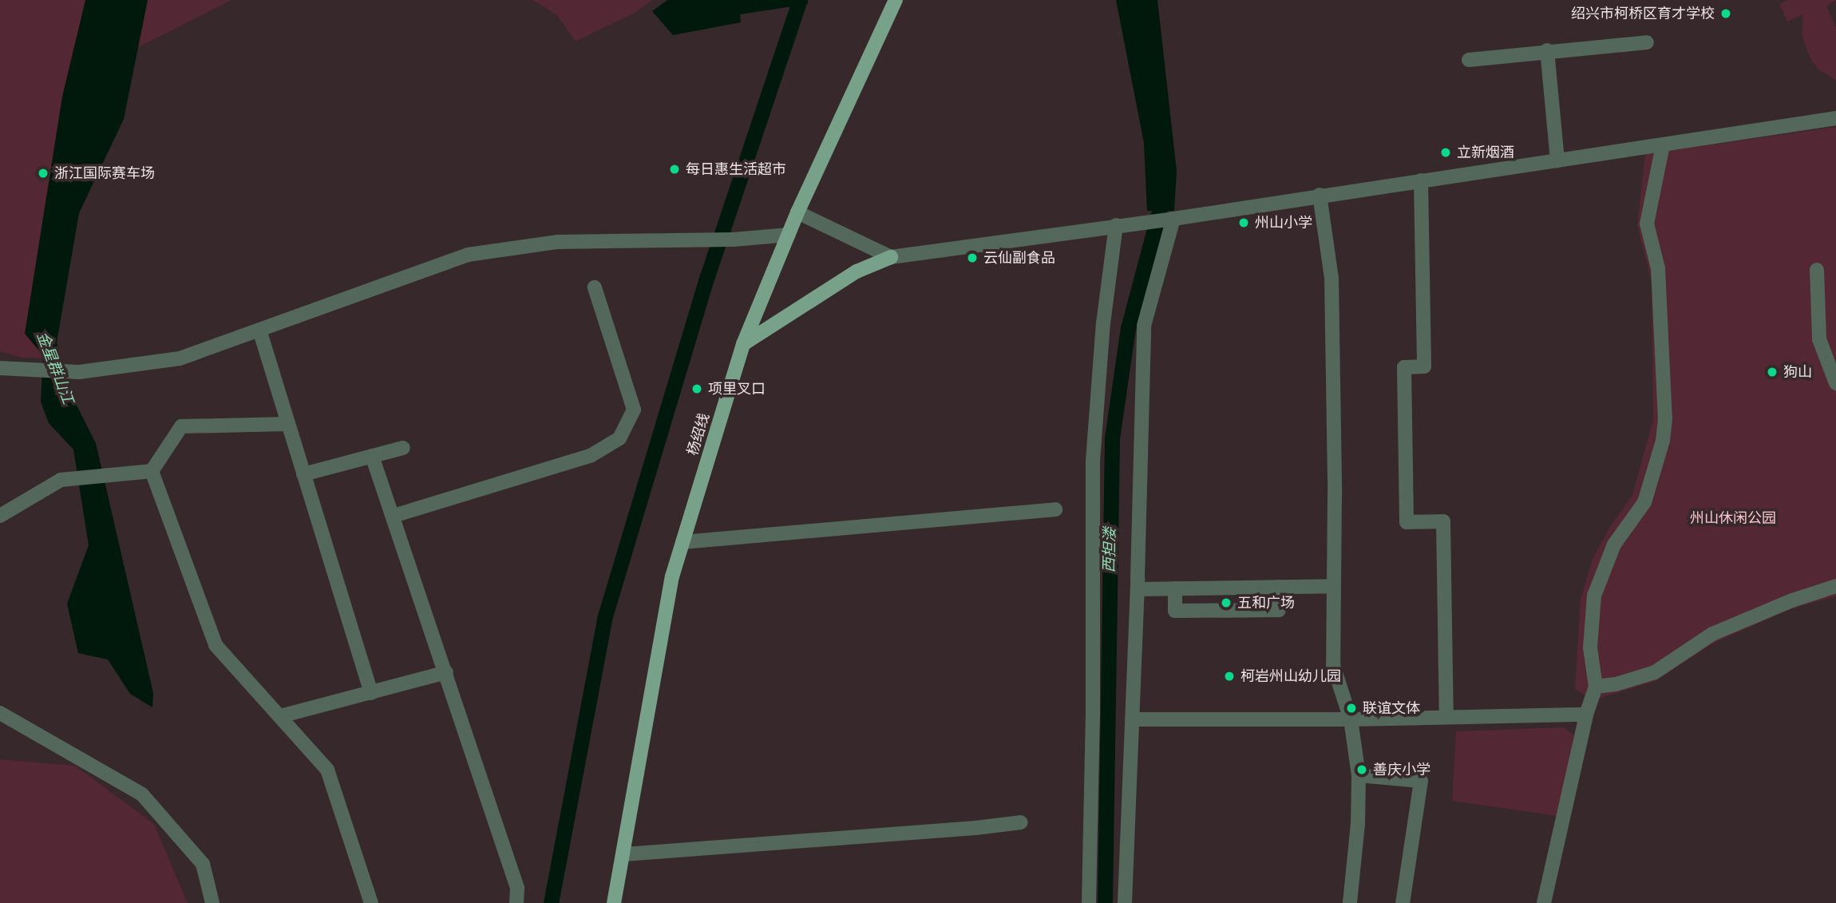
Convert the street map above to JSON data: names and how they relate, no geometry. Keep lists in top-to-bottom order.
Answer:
{
  "streets": {
    "main road": ["杨绍线"]
  },
  "water": ["金星群山江", "西担溇"],
  "parks": ["州山休闲公园"],
  "places": [
    "绍兴市柯桥区育才学校",
    "立新烟酒",
    "每日惠生活超市",
    "浙江国际赛车场",
    "州山小学",
    "云仙副食品",
    "狗山",
    "项里叉口",
    "五和广场",
    "柯岩州山幼儿园",
    "联谊文体",
    "善庆小学"
  ]
}
